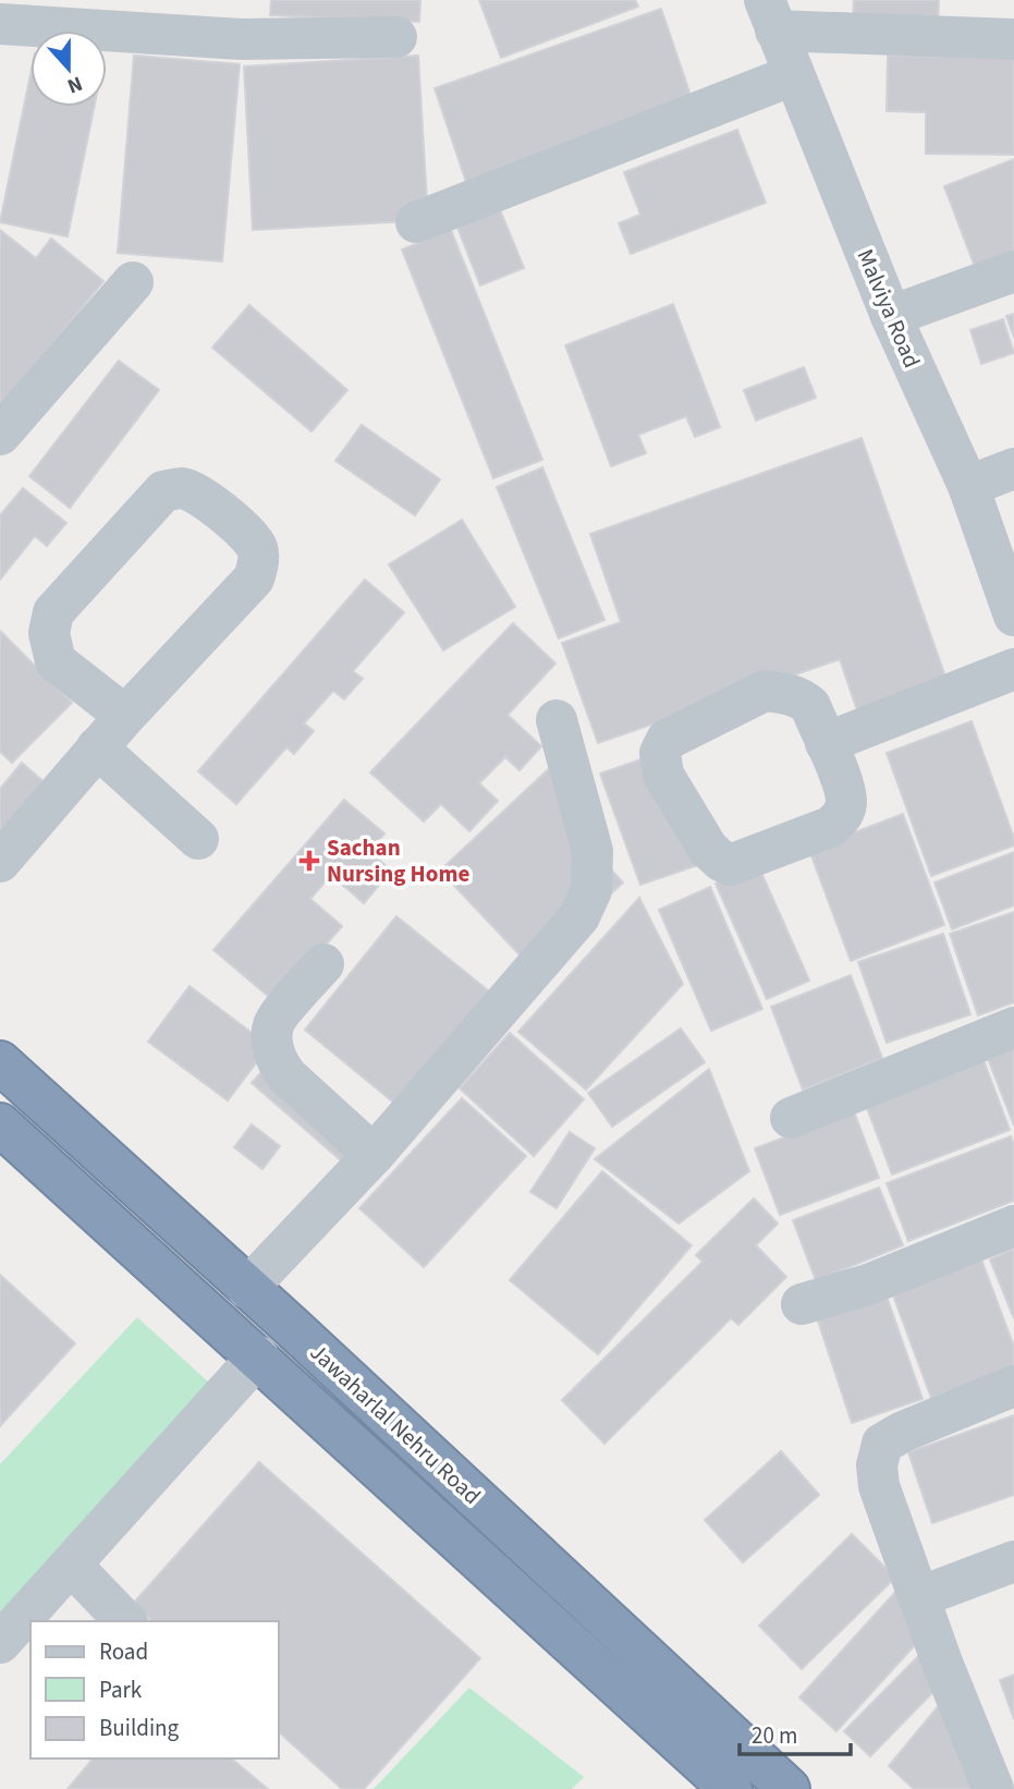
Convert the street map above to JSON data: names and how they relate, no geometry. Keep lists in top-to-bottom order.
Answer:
{
  "streets": {
    "highway": ["Jawaharlal Nehru Road"],
    "street": ["Malviya Road"]
  },
  "places": {
    "health": ["Sachan Nursing Home"]
  },
  "legend": ["Road", "Park", "Building"],
  "scale_bar": "20 m",
  "north": "bottom"
}
